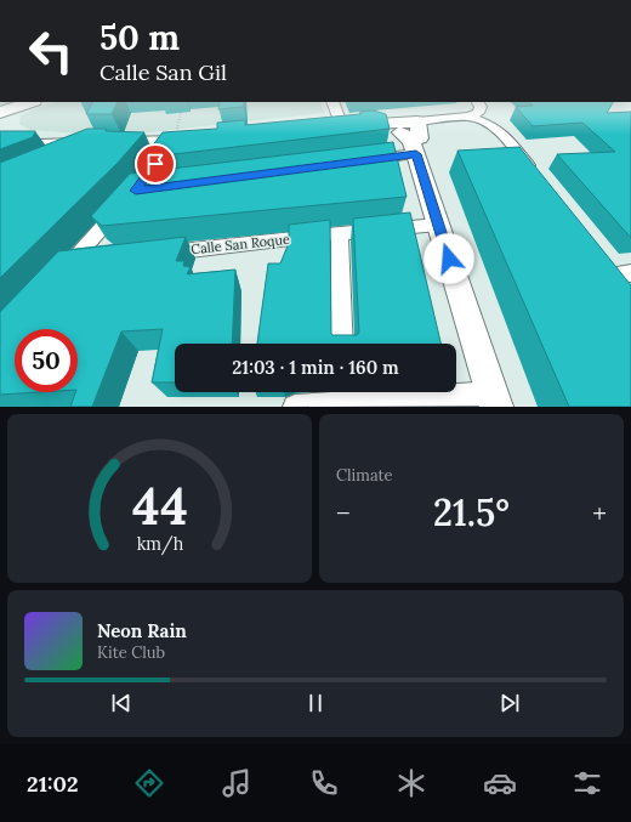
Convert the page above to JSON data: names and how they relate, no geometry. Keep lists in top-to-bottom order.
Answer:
{
  "streets": {
    "street": ["Calle San Roque"]
  },
  "page": {
    "turn": ["50 m", "Calle San Gil"],
    "limit": "50",
    "trip": "21:03 · 1 min · 160 m",
    "tile": "Climate",
    "heat": ["−", "21.5°", "+"],
    "song": ["Neon Rain", "Kite Club"],
    "tabs": "21:02",
    "gauge": ["44", "km/h"]
  }
}
